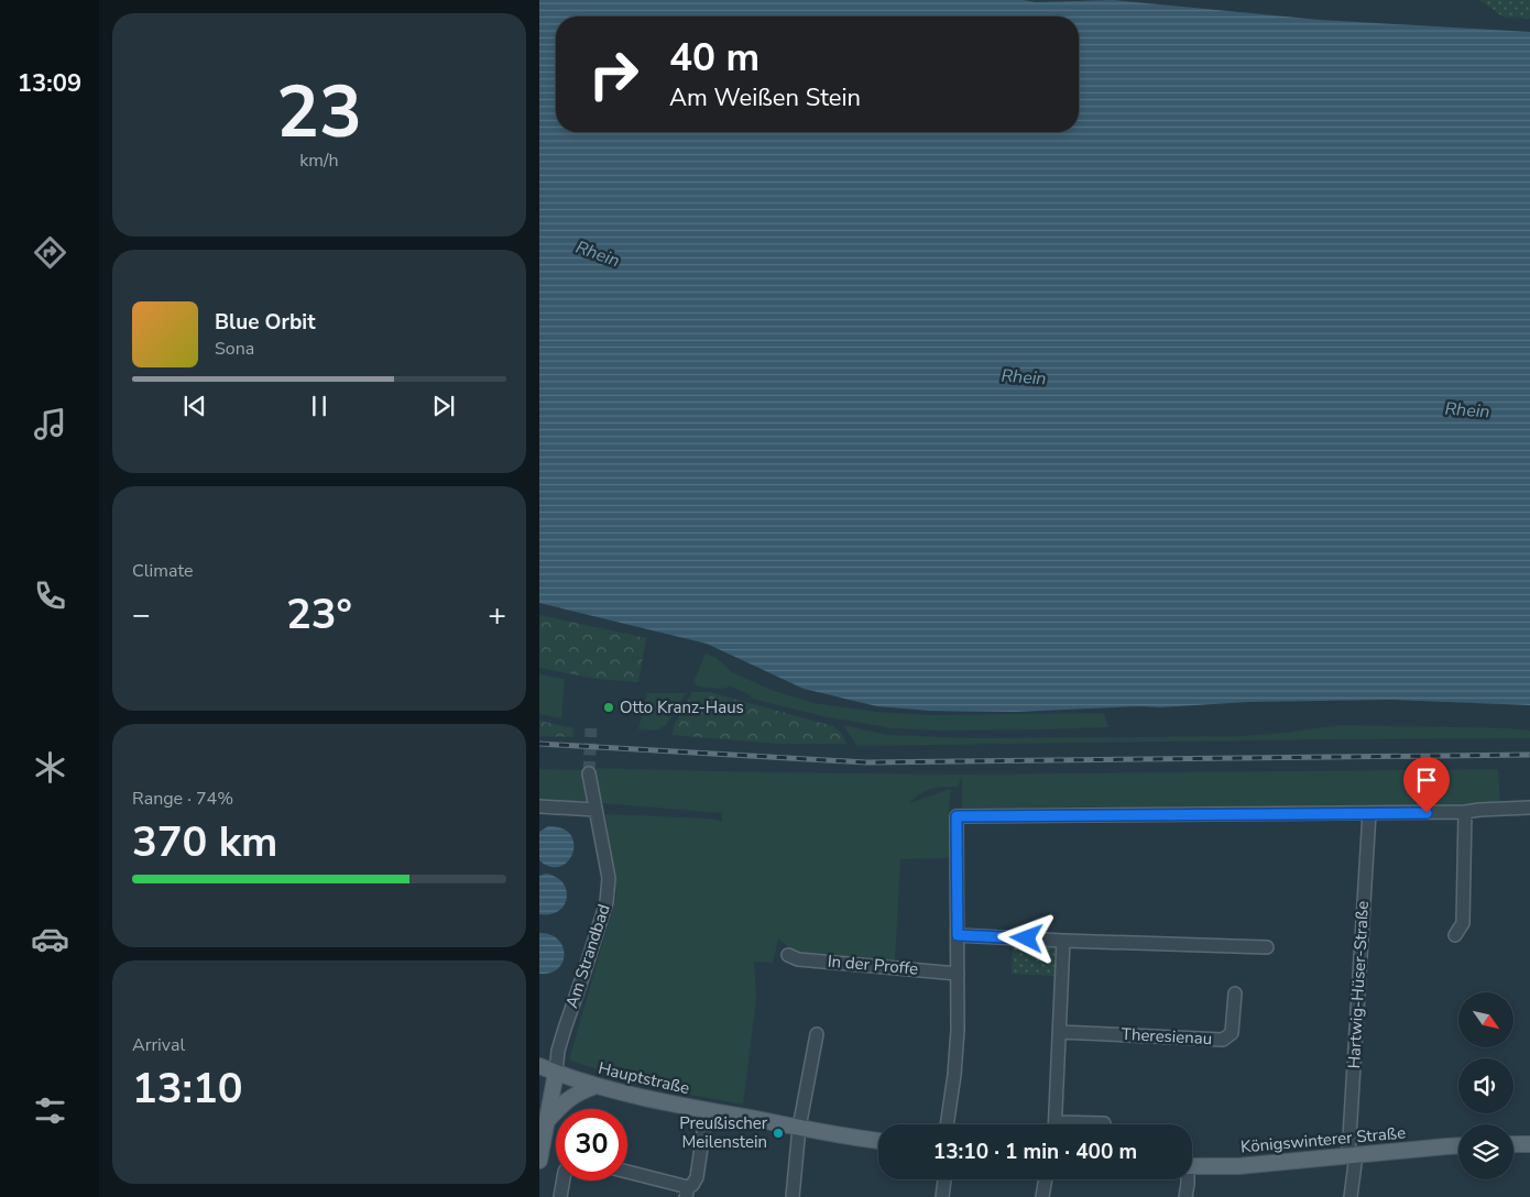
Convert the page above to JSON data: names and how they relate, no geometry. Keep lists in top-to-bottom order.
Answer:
{
  "streets": {
    "main road": ["Hauptstraße", "Königswinterer Straße"],
    "street": [
      "Am Strandbad",
      "In der Proffe",
      "Hartwig-Hüser-Straße",
      "Theresienau"
    ]
  },
  "crossings": [
    ["Am Strandbad", "Hauptstraße"],
    ["Hartwig-Hüser-Straße", "Königswinterer Straße"]
  ],
  "water": ["Rhein"],
  "places": ["Otto Kranz-Haus", "Preußischer Meilenstein"],
  "north": "bottom right",
  "page": {
    "tabs": "13:09",
    "tile": [
      ["23", "km/h"],
      "Climate",
      ["Range · 74%", "370 km"],
      ["Arrival", "13:10"]
    ],
    "turn": ["40 m", "Am Weißen Stein"],
    "song": ["Blue Orbit", "Sona"],
    "heat": ["−", "23°", "+"],
    "limit": "30",
    "trip": "13:10 · 1 min · 400 m"
  }
}
